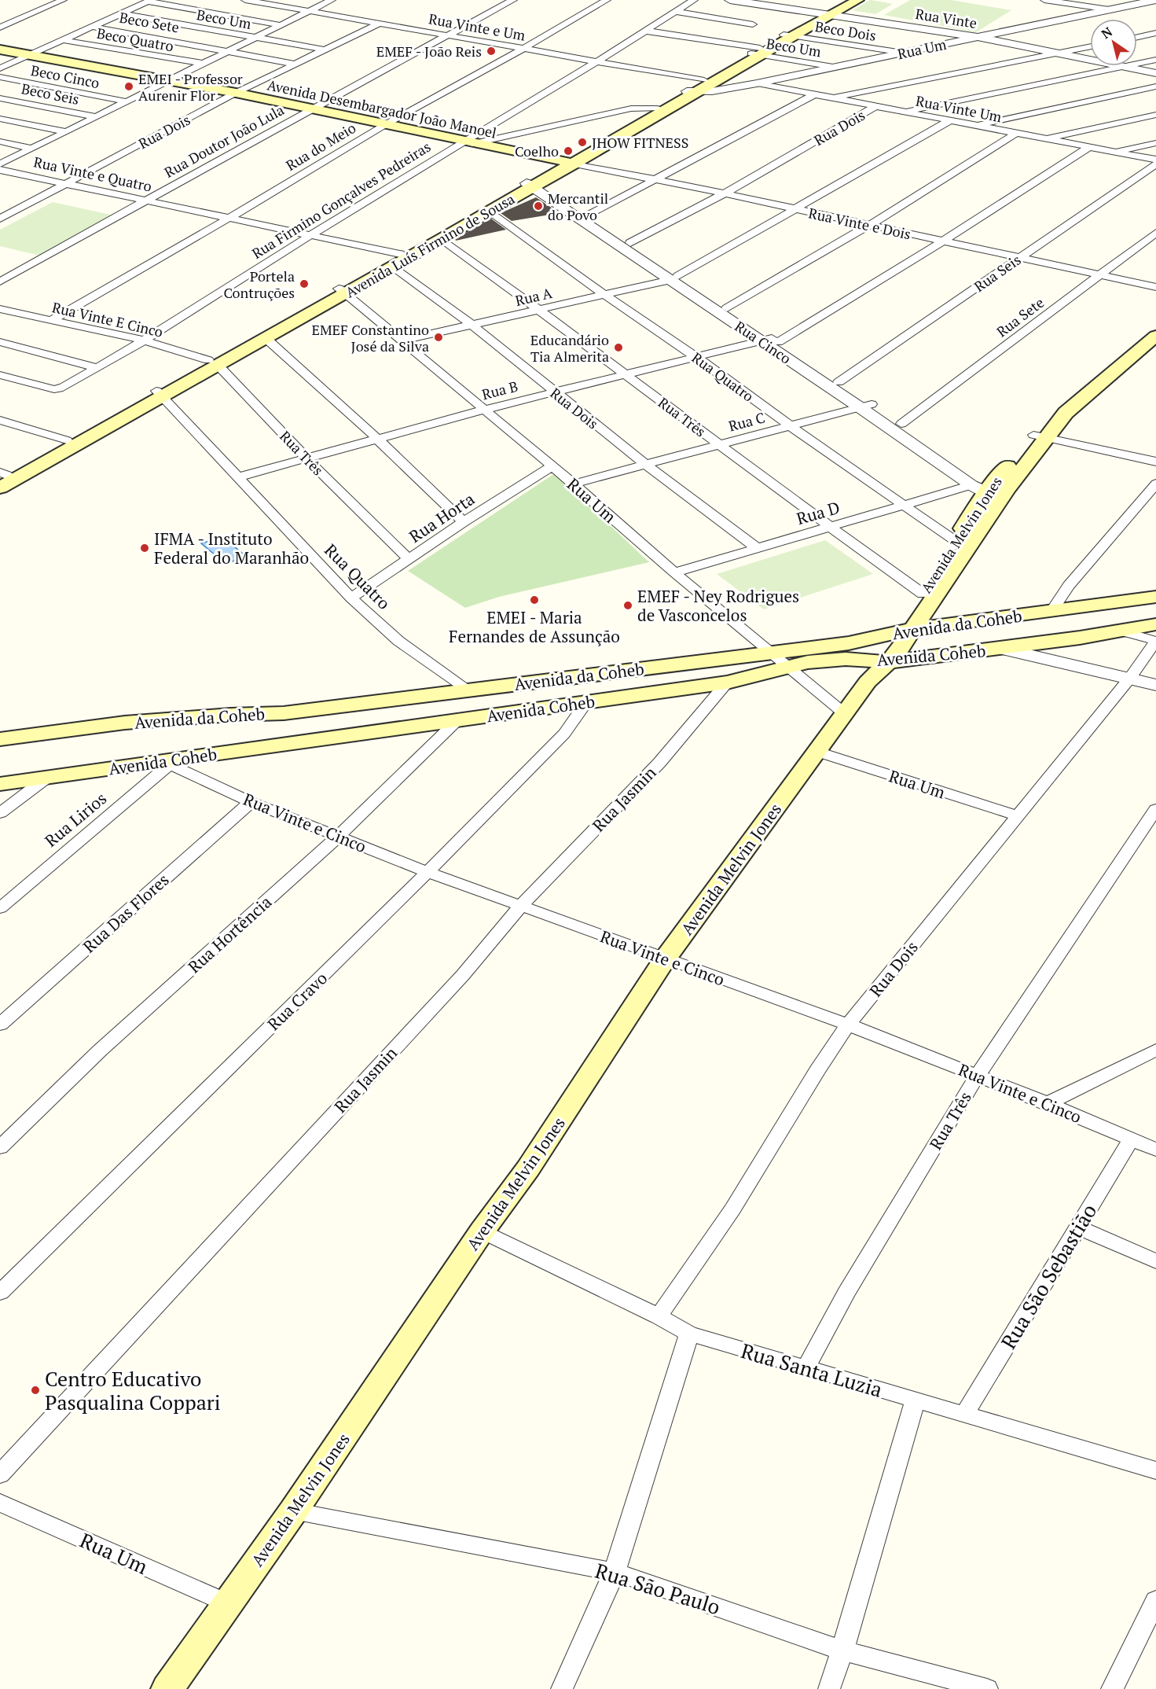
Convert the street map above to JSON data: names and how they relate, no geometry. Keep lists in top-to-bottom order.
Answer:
{
  "streets": {
    "main road": [
      "Avenida Desembargador João Manoel",
      "Avenida Luís Firmino de Sousa",
      "Avenida Melvin Jones",
      "Avenida da Coheb",
      "Avenida Coheb"
    ],
    "street": [
      "Rua Vinte",
      "Beco Um",
      "Beco Sete",
      "Rua Vinte e Um",
      "Beco Dois",
      "Beco Quatro",
      "Rua Um",
      "Beco Cinco",
      "Beco Seis",
      "Rua Vinte Um",
      "Rua Dois",
      "Rua Doutor João Lula",
      "Rua do Meio",
      "Rua Vinte e Quatro",
      "Rua Firmino Gonçalves Pedreiras",
      "Rua Vinte e Dois",
      "Rua Seis",
      "Rua A",
      "Rua Sete",
      "Rua Vinte E Cinco",
      "Rua Cinco",
      "Rua Quatro",
      "Rua B",
      "Rua Três",
      "Rua C",
      "Rua D",
      "Rua Horta",
      "Rua Jasmin",
      "Rua Lirios",
      "Rua Vinte e Cinco",
      "Rua Das Flores",
      "Rua Hortência",
      "Rua Cravo",
      "Rua São Sebastião",
      "Rua Santa Luzia",
      "Rua São Paulo"
    ]
  },
  "crossings": [
    ["Rua Vinte", "Rua Um"],
    ["Rua Vinte", "Rua Dois"],
    ["Rua Vinte", "Avenida Luís Firmino de Sousa"],
    ["Beco Um", "Rua Um"],
    ["Beco Um", "Rua Dois"],
    ["Beco Um", "Rua Firmino Gonçalves Pedreiras"],
    ["Beco Um", "Avenida Luís Firmino de Sousa"],
    ["Rua Vinte e Um", "Rua Dois"],
    ["Rua Vinte e Um", "Rua Doutor João Lula"],
    ["Rua Vinte e Um", "Rua do Meio"],
    ["Rua Vinte e Um", "Rua Firmino Gonçalves Pedreiras"],
    ["Rua Vinte e Um", "Avenida Luís Firmino de Sousa"],
    ["Beco Dois", "Rua Um"],
    ["Beco Dois", "Avenida Luís Firmino de Sousa"],
    ["Rua Um", "Rua Vinte Um"],
    ["Rua Um", "Rua Dois"],
    ["Rua Um", "Avenida Luís Firmino de Sousa"],
    ["Rua Um", "Rua A"],
    ["Rua Um", "Rua B"],
    ["Rua Um", "Rua C"],
    ["Rua Um", "Rua D"],
    ["Rua Um", "Rua Horta"],
    ["Rua Um", "Avenida Melvin Jones"],
    ["Rua Um", "Avenida da Coheb"],
    ["Rua Um", "Avenida Coheb"],
    ["Avenida Desembargador João Manoel", "Rua Dois"],
    ["Avenida Desembargador João Manoel", "Rua Doutor João Lula"],
    ["Avenida Desembargador João Manoel", "Rua do Meio"],
    ["Avenida Desembargador João Manoel", "Rua Firmino Gonçalves Pedreiras"],
    ["Avenida Desembargador João Manoel", "Rua Vinte e Dois"],
    ["Avenida Desembargador João Manoel", "Avenida Luís Firmino de Sousa"],
    ["Rua Vinte Um", "Rua Dois"],
    ["Rua Vinte Um", "Rua Cinco"],
    ["Rua Dois", "Rua Vinte e Quatro"],
    ["Rua Dois", "Rua Vinte e Dois"],
    ["Rua Dois", "Avenida Luís Firmino de Sousa"],
    ["Rua Dois", "Rua A"],
    ["Rua Dois", "Rua Cinco"],
    ["Rua Dois", "Rua B"],
    ["Rua Dois", "Rua C"],
    ["Rua Dois", "Rua D"],
    ["Rua Dois", "Rua Vinte e Cinco"],
    ["Rua Dois", "Rua Santa Luzia"],
    ["Rua Doutor João Lula", "Rua Vinte e Quatro"],
    ["Rua do Meio", "Rua Vinte e Quatro"],
    ["Rua do Meio", "Rua Vinte E Cinco"],
    ["Rua Vinte e Quatro", "Rua Firmino Gonçalves Pedreiras"],
    ["Rua Vinte e Quatro", "Avenida Luís Firmino de Sousa"],
    ["Rua Firmino Gonçalves Pedreiras", "Rua Vinte E Cinco"],
    ["Rua Vinte e Dois", "Avenida Luís Firmino de Sousa"],
    ["Rua Vinte e Dois", "Rua Seis"],
    ["Rua Vinte e Dois", "Rua Sete"],
    ["Rua Vinte e Dois", "Rua Cinco"],
    ["Avenida Luís Firmino de Sousa", "Rua Vinte E Cinco"],
    ["Avenida Luís Firmino de Sousa", "Rua Cinco"],
    ["Avenida Luís Firmino de Sousa", "Rua Quatro"],
    ["Avenida Luís Firmino de Sousa", "Rua Três"],
    ["Rua Seis", "Rua Cinco"],
    ["Rua A", "Rua Cinco"],
    ["Rua A", "Rua Quatro"],
    ["Rua A", "Rua Três"],
    ["Rua Sete", "Rua Cinco"],
    ["Rua Vinte E Cinco", "Rua Três"],
    ["Rua Cinco", "Rua B"],
    ["Rua Cinco", "Rua C"],
    ["Rua Cinco", "Rua D"],
    ["Rua Cinco", "Avenida Melvin Jones"],
    ["Rua Quatro", "Rua B"],
    ["Rua Quatro", "Rua C"],
    ["Rua Quatro", "Rua D"],
    ["Rua Quatro", "Rua Horta"],
    ["Rua Quatro", "Avenida Melvin Jones"],
    ["Rua Quatro", "Avenida da Coheb"],
    ["Rua B", "Rua Três"],
    ["Rua Três", "Rua C"],
    ["Rua Três", "Rua D"],
    ["Rua Três", "Rua Horta"],
    ["Rua Três", "Avenida Melvin Jones"],
    ["Rua Três", "Rua Vinte e Cinco"],
    ["Rua Três", "Rua Santa Luzia"],
    ["Rua D", "Avenida Melvin Jones"],
    ["Avenida Melvin Jones", "Avenida da Coheb"],
    ["Avenida Melvin Jones", "Avenida Coheb"],
    ["Avenida Melvin Jones", "Rua Vinte e Cinco"],
    ["Avenida Melvin Jones", "Rua Santa Luzia"],
    ["Avenida Melvin Jones", "Rua São Paulo"],
    ["Avenida Coheb", "Rua Jasmin"],
    ["Avenida Coheb", "Rua Lirios"],
    ["Avenida Coheb", "Rua Vinte e Cinco"],
    ["Avenida Coheb", "Rua Hortência"],
    ["Avenida Coheb", "Rua Cravo"],
    ["Rua Jasmin", "Rua Vinte e Cinco"],
    ["Rua Lirios", "Rua Vinte e Cinco"],
    ["Rua Vinte e Cinco", "Rua Das Flores"],
    ["Rua Vinte e Cinco", "Rua Hortência"],
    ["Rua Vinte e Cinco", "Rua Cravo"],
    ["Rua Vinte e Cinco", "Rua São Sebastião"],
    ["Rua São Sebastião", "Rua Santa Luzia"]
  ],
  "places": [
    "EMEF - João Reis",
    "EMEI - Professor Aurenir Flor",
    "JHOW FITNESS",
    "Coelho",
    "Mercantil do Povo",
    "Portela Contruções",
    "EMEF Constantino José da Silva",
    "Educandário Tia Almerita",
    "IFMA - Instituto Federal do Maranhão",
    "EMEI - Maria Fernandes de Assunção",
    "EMEF - Ney Rodrigues de Vasconcelos",
    "Centro Educativo Pasqualina Coppari"
  ],
  "north": "top left"
}
